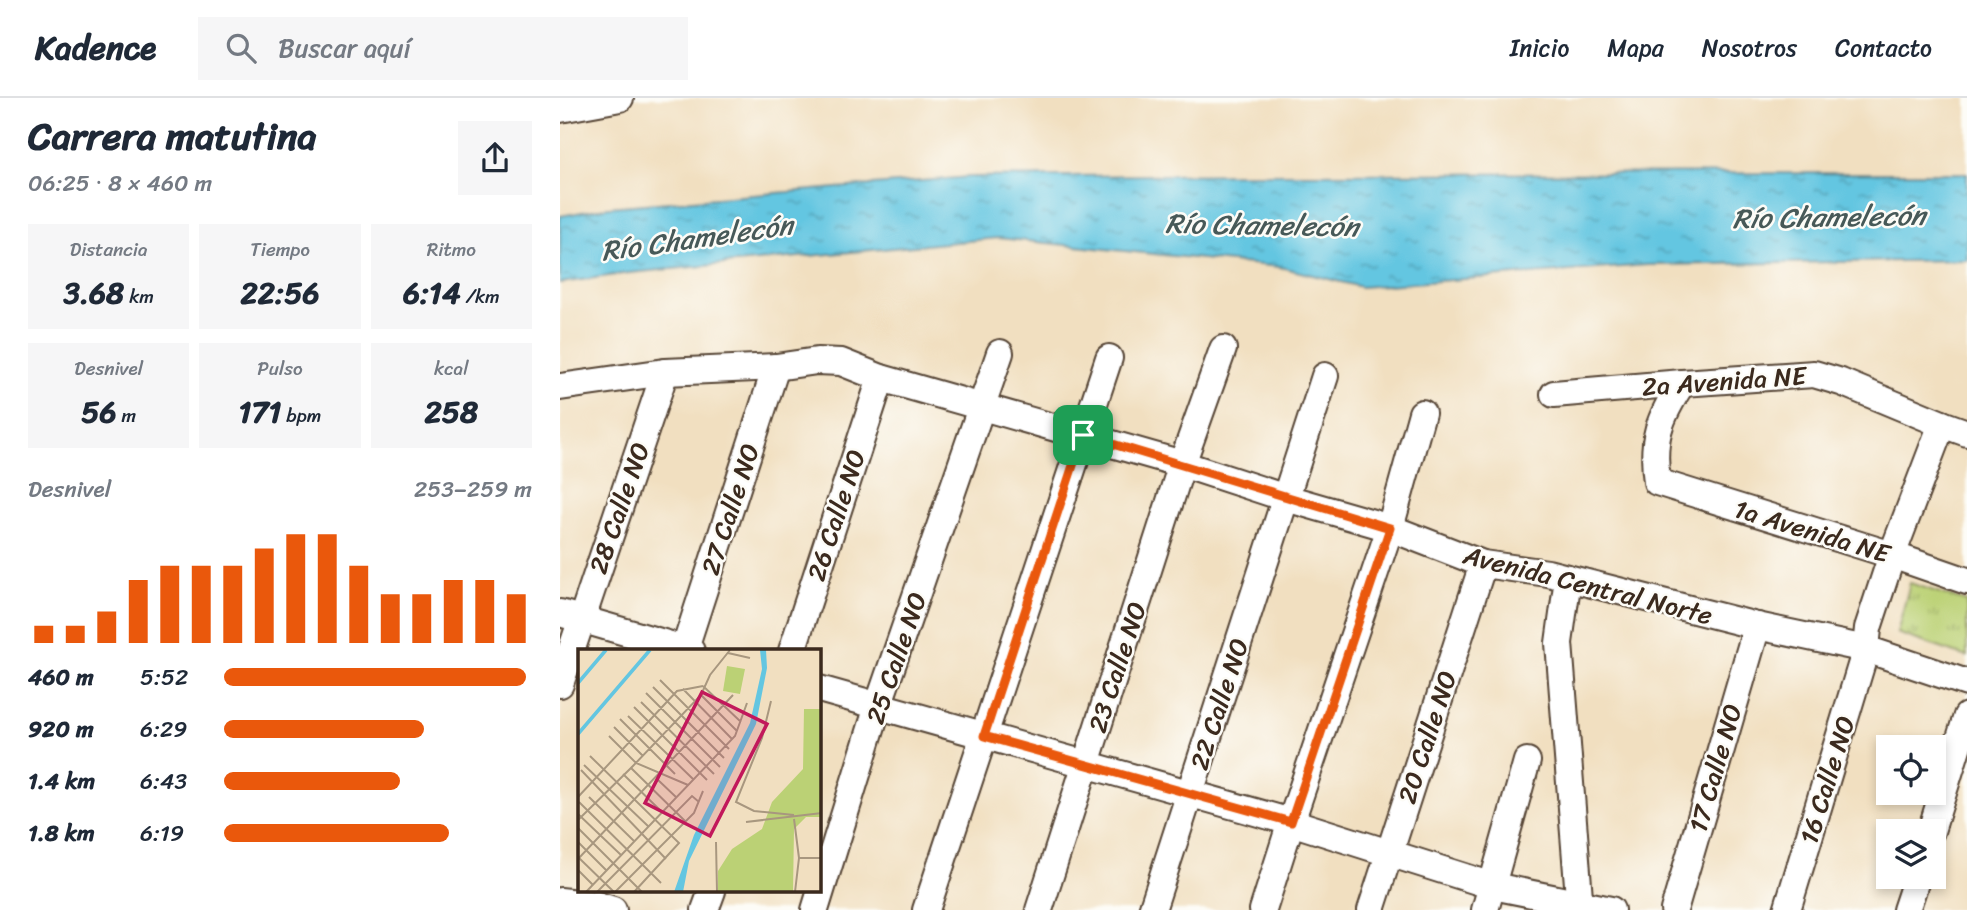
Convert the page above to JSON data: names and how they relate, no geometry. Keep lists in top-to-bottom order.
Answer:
{
  "streets": {
    "street": [
      "2a Avenida NE",
      "28 Calle NO",
      "27 Calle NO",
      "26 Calle NO",
      "1a Avenida NE",
      "Avenida Central Norte",
      "25 Calle NO",
      "23 Calle NO",
      "22 Calle NO",
      "20 Calle NO",
      "17 Calle NO",
      "16 Calle NO"
    ]
  },
  "crossings": [
    ["2a Avenida NE", "1a Avenida NE"],
    ["2a Avenida NE", "16 Calle NO"],
    ["28 Calle NO", "Avenida Central Norte"],
    ["27 Calle NO", "Avenida Central Norte"],
    ["26 Calle NO", "Avenida Central Norte"],
    ["1a Avenida NE", "16 Calle NO"],
    ["Avenida Central Norte", "25 Calle NO"],
    ["Avenida Central Norte", "23 Calle NO"],
    ["Avenida Central Norte", "22 Calle NO"],
    ["Avenida Central Norte", "20 Calle NO"],
    ["Avenida Central Norte", "17 Calle NO"],
    ["Avenida Central Norte", "16 Calle NO"]
  ],
  "water": ["Río Chamelecón"],
  "page": {
    "header": "Kadence",
    "search": "Buscar aquí",
    "nav": [
      "Inicio",
      "Mapa",
      "Nosotros",
      "Contacto"
    ],
    "heading": ["Carrera matutina", "06:25 · 8 × 460 m"],
    "stats": [
      ["Distancia", "3.68 km"],
      ["Tiempo", "22:56"],
      ["Ritmo", "6:14 /km"],
      ["Desnivel", "56 m"],
      ["Pulso", "171 bpm"],
      ["kcal", "258"]
    ],
    "chart": ["Desnivel", "253–259 m"],
    "list": [
      {
        "name": "460 m",
        "note": "5:52"
      },
      {
        "name": "920 m",
        "note": "6:29"
      },
      {
        "name": "1.4 km",
        "note": "6:43"
      },
      {
        "name": "1.8 km",
        "note": "6:19"
      }
    ]
  }
}
